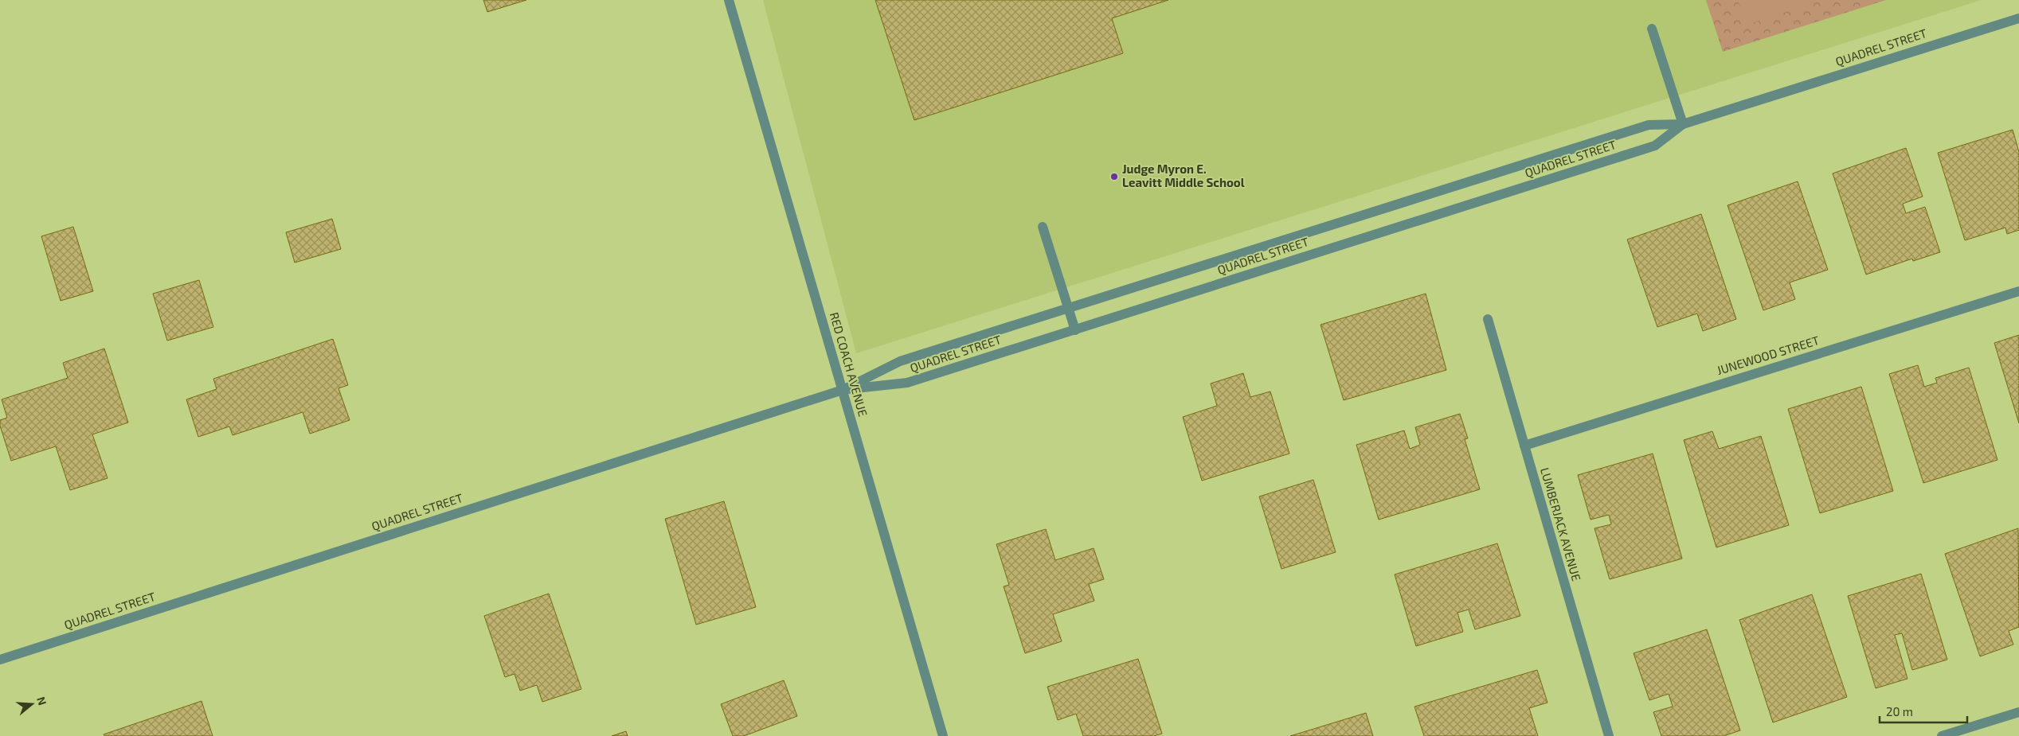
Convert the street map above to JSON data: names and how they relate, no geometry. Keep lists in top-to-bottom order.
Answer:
{
  "streets": {
    "street": [
      "QUADREL STREET",
      "JUNEWOOD STREET",
      "RED COACH AVENUE",
      "LUMBERJACK AVENUE"
    ]
  },
  "crossings": [
    ["QUADREL STREET", "RED COACH AVENUE"],
    ["JUNEWOOD STREET", "LUMBERJACK AVENUE"]
  ],
  "places": ["Judge Myron E. Leavitt Middle School"],
  "scale_bar": "20 m",
  "north": "right"
}
